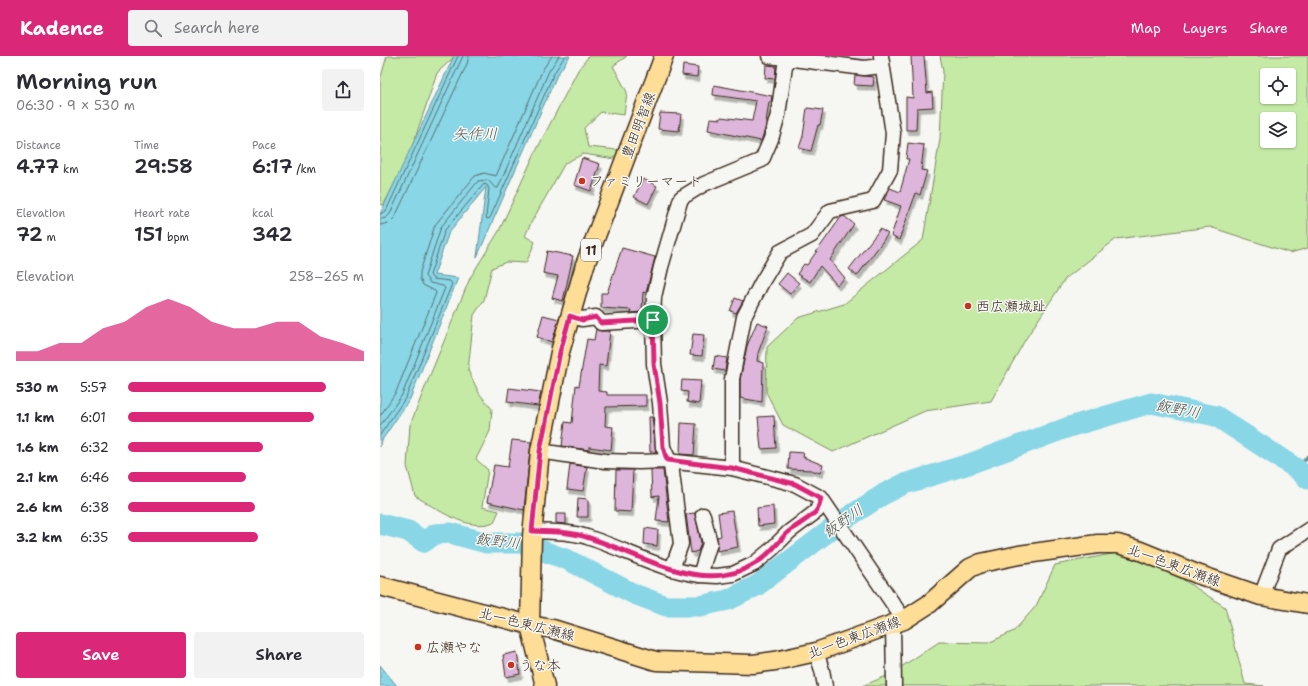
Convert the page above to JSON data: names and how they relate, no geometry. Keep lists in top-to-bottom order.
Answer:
{
  "streets": {
    "main road": ["豊田明智線", "11", "北一色東広瀬線"]
  },
  "crossings": [
    ["豊田明智線", "北一色東広瀬線"]
  ],
  "water": ["矢作川", "飯野川"],
  "places": [
    "ファミリーマート",
    "西広瀬城趾",
    "広瀬やな",
    "うな本"
  ],
  "page": {
    "header": "Kadence",
    "search": "Search here",
    "nav": ["Map", "Layers", "Share"],
    "heading": ["Morning run", "06:30 · 9 × 530 m"],
    "stats": [
      ["Distance", "4.77 km"],
      ["Time", "29:58"],
      ["Pace", "6:17 /km"],
      ["Elevation", "72 m"],
      ["Heart rate", "151 bpm"],
      ["kcal", "342"]
    ],
    "chart": ["Elevation", "258–265 m"],
    "list": [
      {
        "name": "530 m",
        "note": "5:57"
      },
      {
        "name": "1.1 km",
        "note": "6:01"
      },
      {
        "name": "1.6 km",
        "note": "6:32"
      },
      {
        "name": "2.1 km",
        "note": "6:46"
      },
      {
        "name": "2.6 km",
        "note": "6:38"
      },
      {
        "name": "3.2 km",
        "note": "6:35"
      }
    ],
    "buttons": ["Save", "Share"]
  }
}
